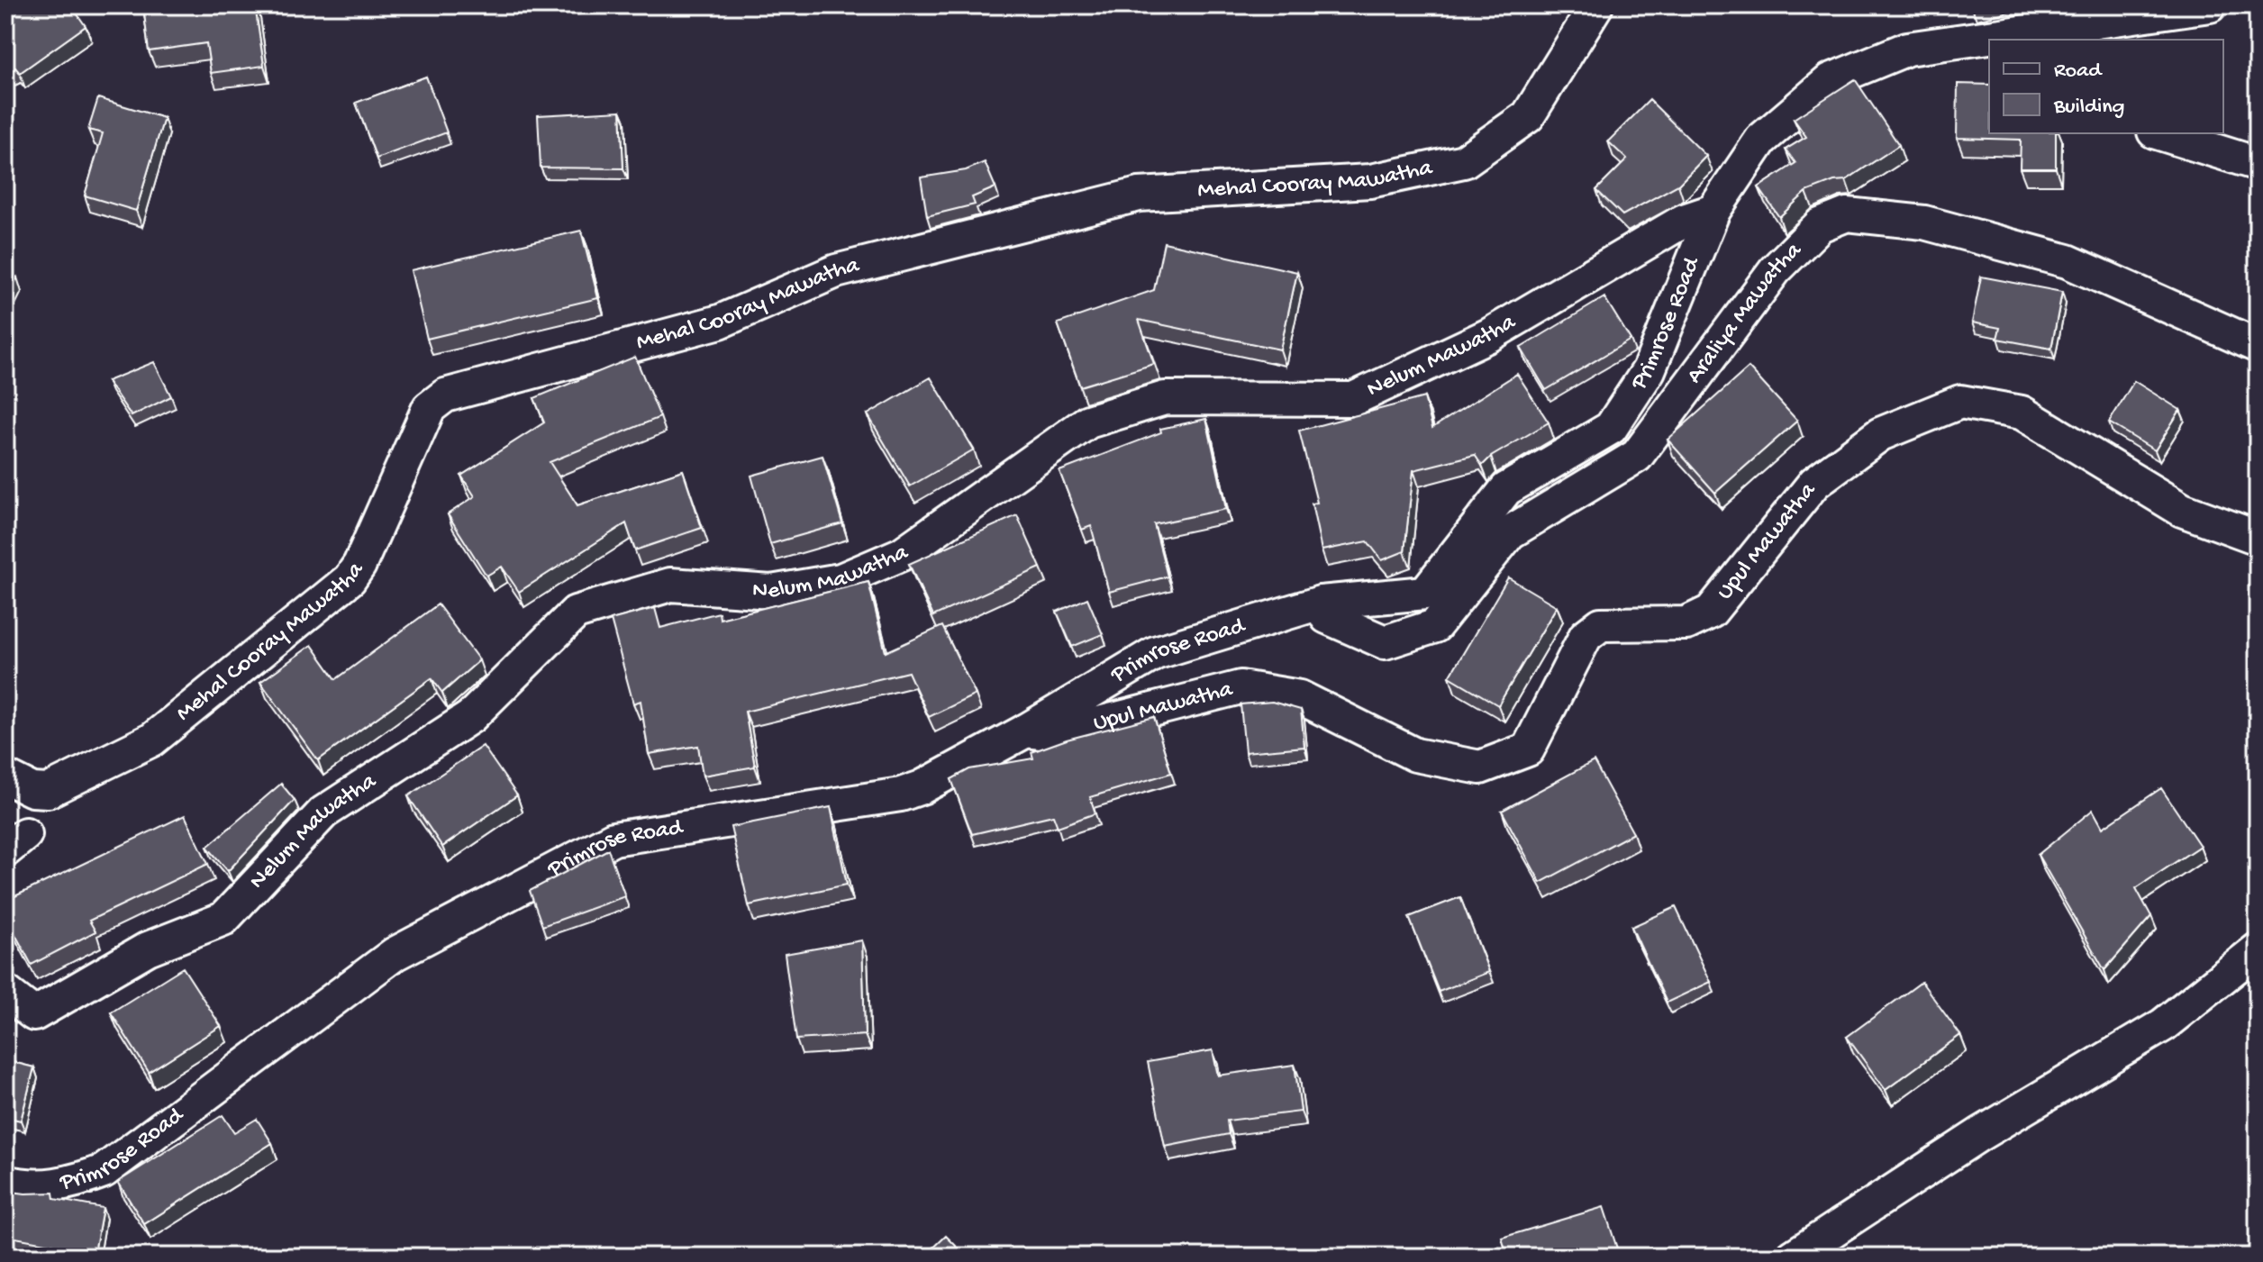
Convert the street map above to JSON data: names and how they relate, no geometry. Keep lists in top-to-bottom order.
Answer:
{
  "streets": {
    "street": [
      "Mehal Cooray Mawatha",
      "Araliya Mawatha",
      "Primrose Road",
      "Nelum Mawatha",
      "Upul Mawatha"
    ]
  },
  "crossings": [
    ["Araliya Mawatha", "Primrose Road"],
    ["Primrose Road", "Nelum Mawatha"],
    ["Primrose Road", "Upul Mawatha"]
  ],
  "legend": ["Road", "Building"]
}
